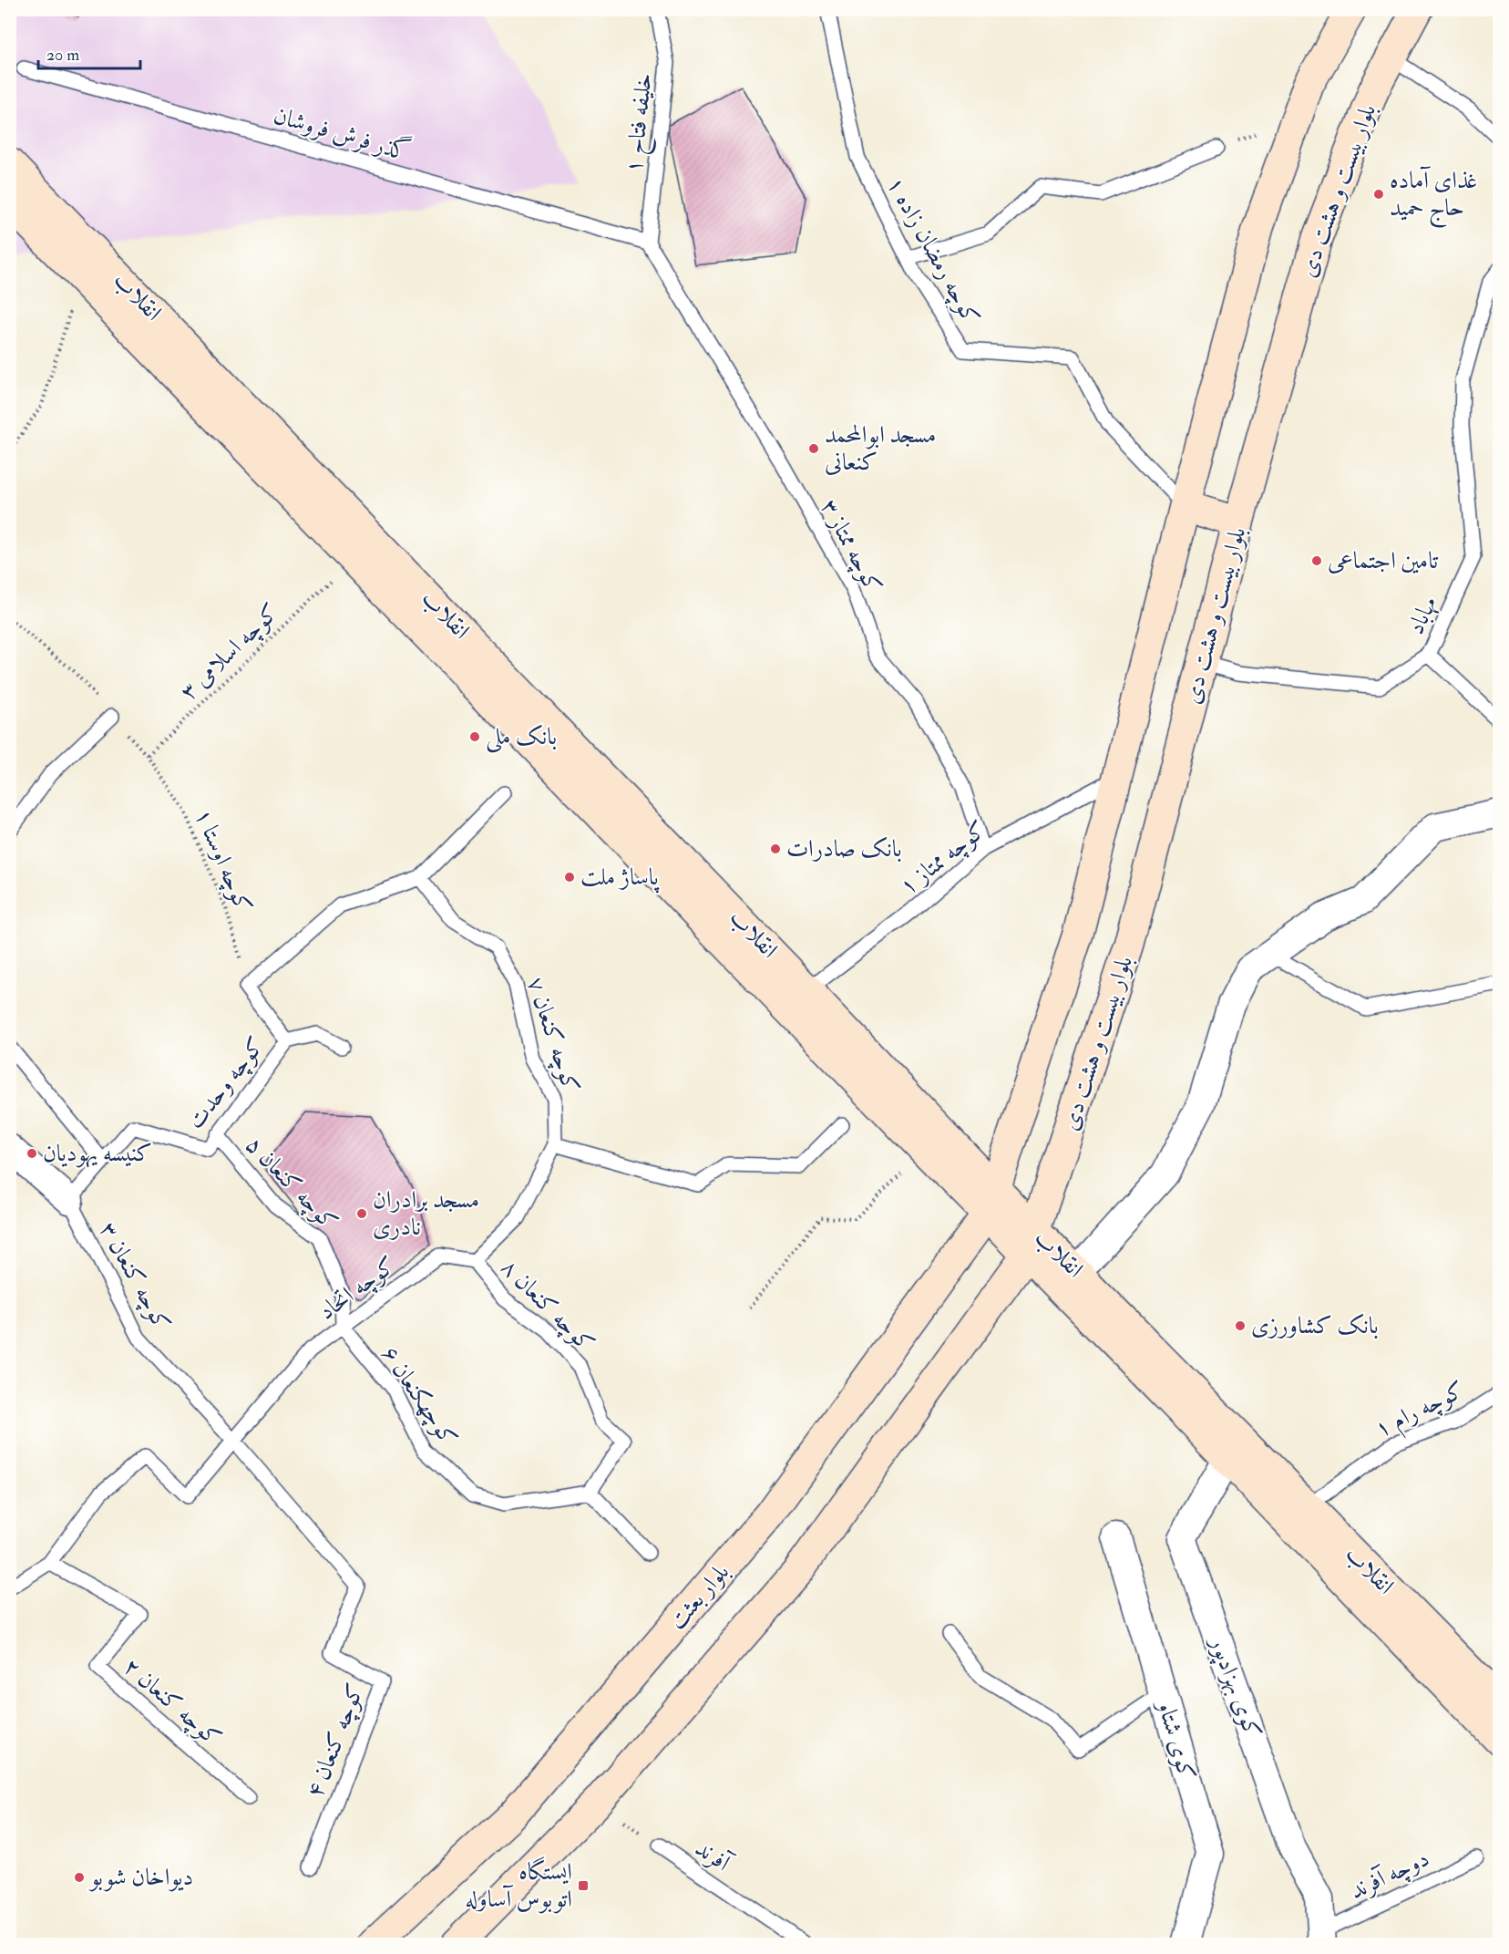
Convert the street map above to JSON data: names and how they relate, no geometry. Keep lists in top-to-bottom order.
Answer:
{
  "streets": {
    "main road": ["بلوار بیست و هشت دی", "انقلاب", "بلوار بعثت"],
    "street": ["کوی بهزادپور", "کوی شتاو"],
    "lane": [
      "خلیفه فتاح ۱",
      "گذر فرش فروشان",
      "کوچه رمضان زاده ۱",
      "کوچه ممتاز ۳",
      "مهاباد",
      "کوچه ممتاز ۱",
      "کوچه کنعان ۷",
      "کوچه وحدت",
      "کوچه کنعان ۵",
      "کوچه کنعان ۳",
      "کوچه اتحاد",
      "کوچه کنعان ۸",
      "کوچهکنعان ۶",
      "کوچه رام ۱",
      "کوچه کنعان ۲",
      "کوچه کنعان ۴",
      "آفرند",
      "دوچه آفرند"
    ],
    "path": ["کوچه اسلامی ۳", "کوچه اوستا ۱"]
  },
  "crossings": [
    ["خلیفه فتاح ۱", "گذر فرش فروشان"],
    ["خلیفه فتاح ۱", "کوچه ممتاز ۳"],
    ["گذر فرش فروشان", "کوچه ممتاز ۳"],
    ["بلوار بیست و هشت دی", "انقلاب"],
    ["بلوار بیست و هشت دی", "مهاباد"],
    ["انقلاب", "کوچه ممتاز ۱"],
    ["انقلاب", "کوچه رام ۱"],
    ["انقلاب", "بلوار بعثت"],
    ["انقلاب", "کوی بهزادپور"],
    ["کوچه ممتاز ۳", "کوچه ممتاز ۱"],
    ["کوچه اسلامی ۳", "کوچه اوستا ۱"],
    ["کوچه اوستا ۱", "کوچه وحدت"],
    ["کوچه وحدت", "کوچه کنعان ۵"],
    ["کوچه کنعان ۵", "کوچه اتحاد"],
    ["کوچه کنعان ۵", "کوچهکنعان ۶"],
    ["کوچه کنعان ۳", "کوچه اتحاد"],
    ["کوچه کنعان ۳", "کوچه کنعان ۴"],
    ["کوچه اتحاد", "کوچه کنعان ۸"],
    ["کوچه اتحاد", "کوچهکنعان ۶"],
    ["کوچه اتحاد", "کوچه کنعان ۲"],
    ["کوچه اتحاد", "کوچه کنعان ۴"],
    ["کوچه کنعان ۸", "کوچهکنعان ۶"],
    ["کوی بهزادپور", "دوچه آفرند"]
  ],
  "places": {
    "other": [
      "غذای آماده حاج حمید",
      "مسجد ابوالمحمد کنعانی",
      "تامین اجتماعی",
      "بانک ملی",
      "بانک صادرات",
      "پاساژ ملت",
      "کنیسه یهودیان",
      "مسجد برادران نادری",
      "بانک کشاورزی",
      "دیواخان شوبو"
    ],
    "transit": ["ایستگاه اتوبوس آساوله"]
  },
  "scale_bar": "20 m"
}
